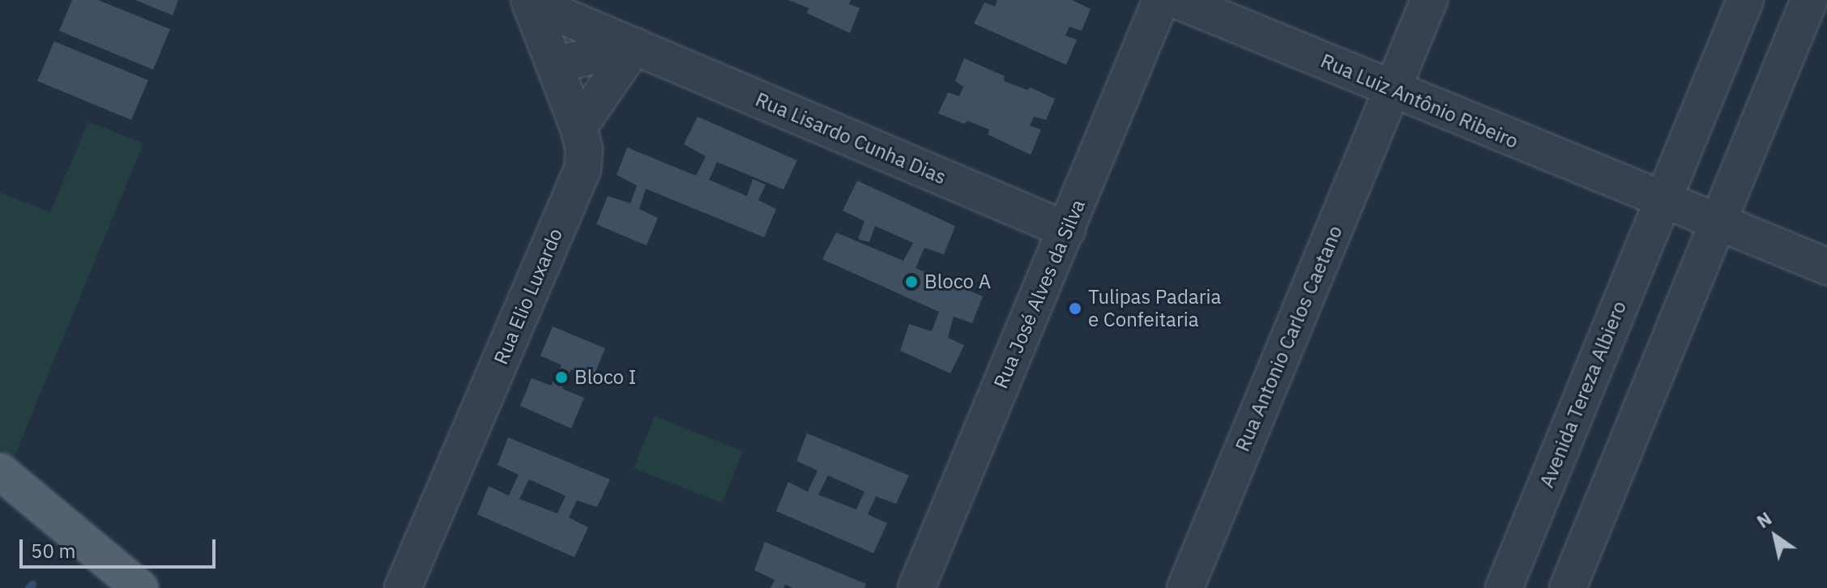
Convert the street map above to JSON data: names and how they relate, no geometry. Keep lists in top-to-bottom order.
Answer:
{
  "streets": {
    "street": [
      "Rua Luiz Antônio Ribeiro",
      "Rua Lisardo Cunha Dias",
      "Rua José Alves da Silva",
      "Rua Elio Luxardo",
      "Rua Antonio Carlos Caetano",
      "Avenida Tereza Albiero"
    ]
  },
  "crossings": [
    ["Rua Luiz Antônio Ribeiro", "Rua Antonio Carlos Caetano"],
    ["Rua Luiz Antônio Ribeiro", "Avenida Tereza Albiero"],
    ["Rua Lisardo Cunha Dias", "Rua José Alves da Silva"],
    ["Rua Lisardo Cunha Dias", "Rua Elio Luxardo"]
  ],
  "places": ["Bloco A", "Tulipas Padaria e Confeitaria", "Bloco I"],
  "scale_bar": "50 m",
  "north": "top left"
}
